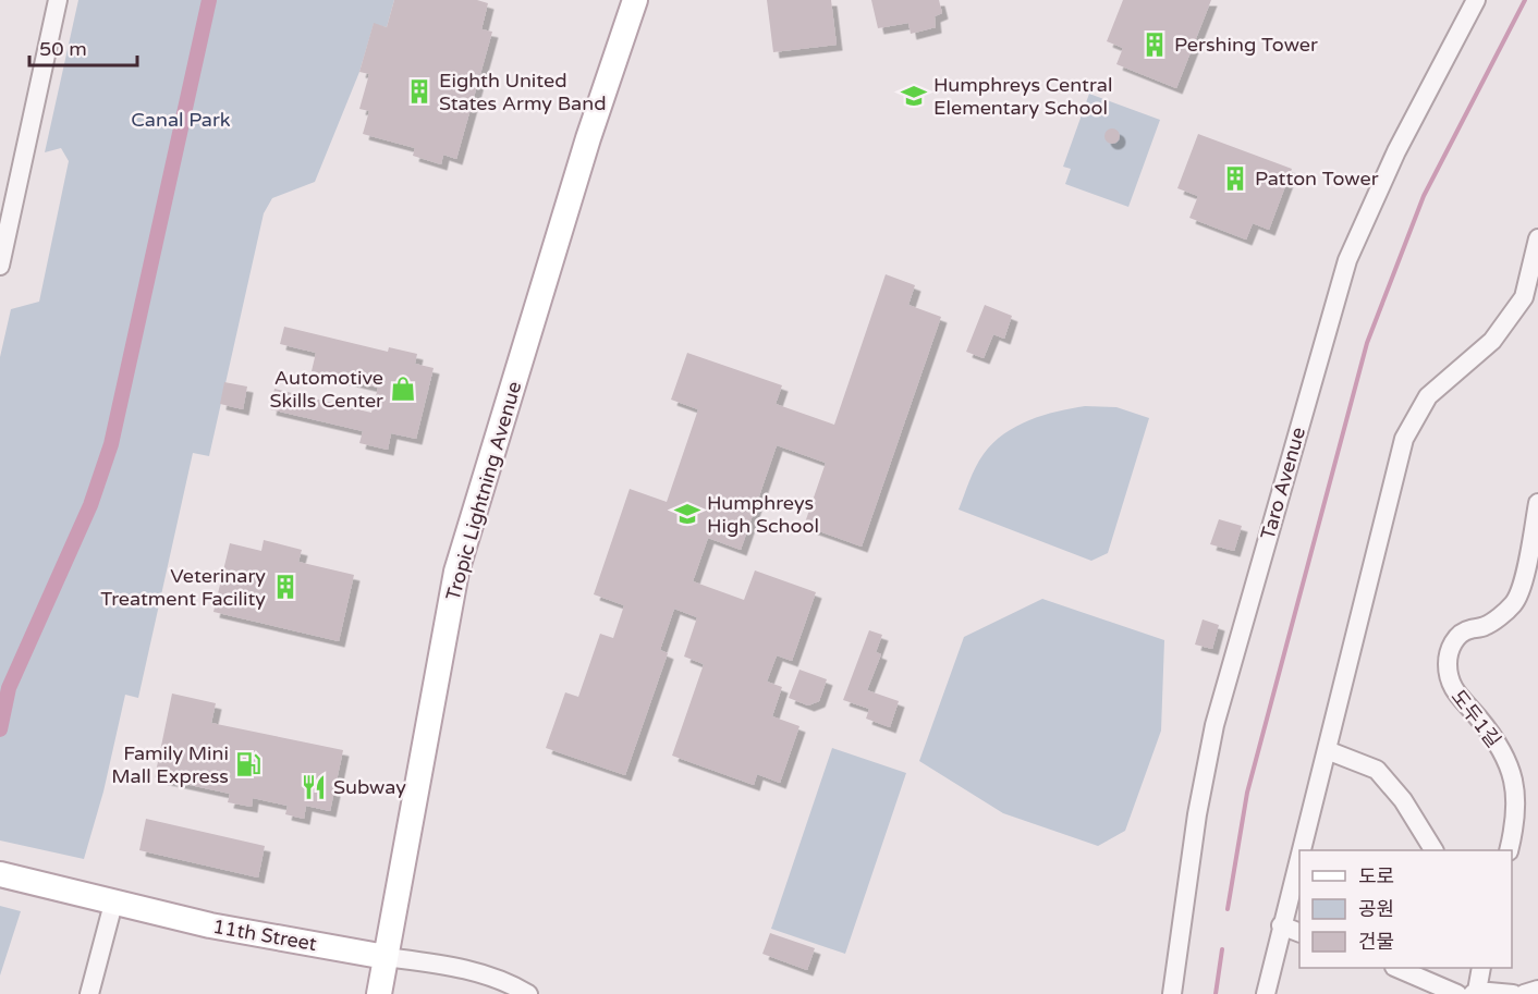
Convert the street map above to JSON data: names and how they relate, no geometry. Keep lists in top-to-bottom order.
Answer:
{
  "streets": {
    "main road": ["Tropic Lightning Avenue", "11th Street"],
    "street": ["Taro Avenue", "도두1길"]
  },
  "crossings": [
    ["Tropic Lightning Avenue", "11th Street"]
  ],
  "parks": ["Canal Park"],
  "places": {
    "building": [
      "Pershing Tower",
      "Eighth United States Army Band",
      "Patton Tower",
      "Veterinary Treatment Facility"
    ],
    "school or university": ["Humphreys Central Elementary School", "Humphreys High School"],
    "shop": ["Automotive Skills Center"],
    "fuel station": ["Family Mini Mall Express"],
    "restaurant": ["Subway"]
  },
  "legend": ["도로", "공원", "건물"],
  "scale_bar": "50 m"
}
